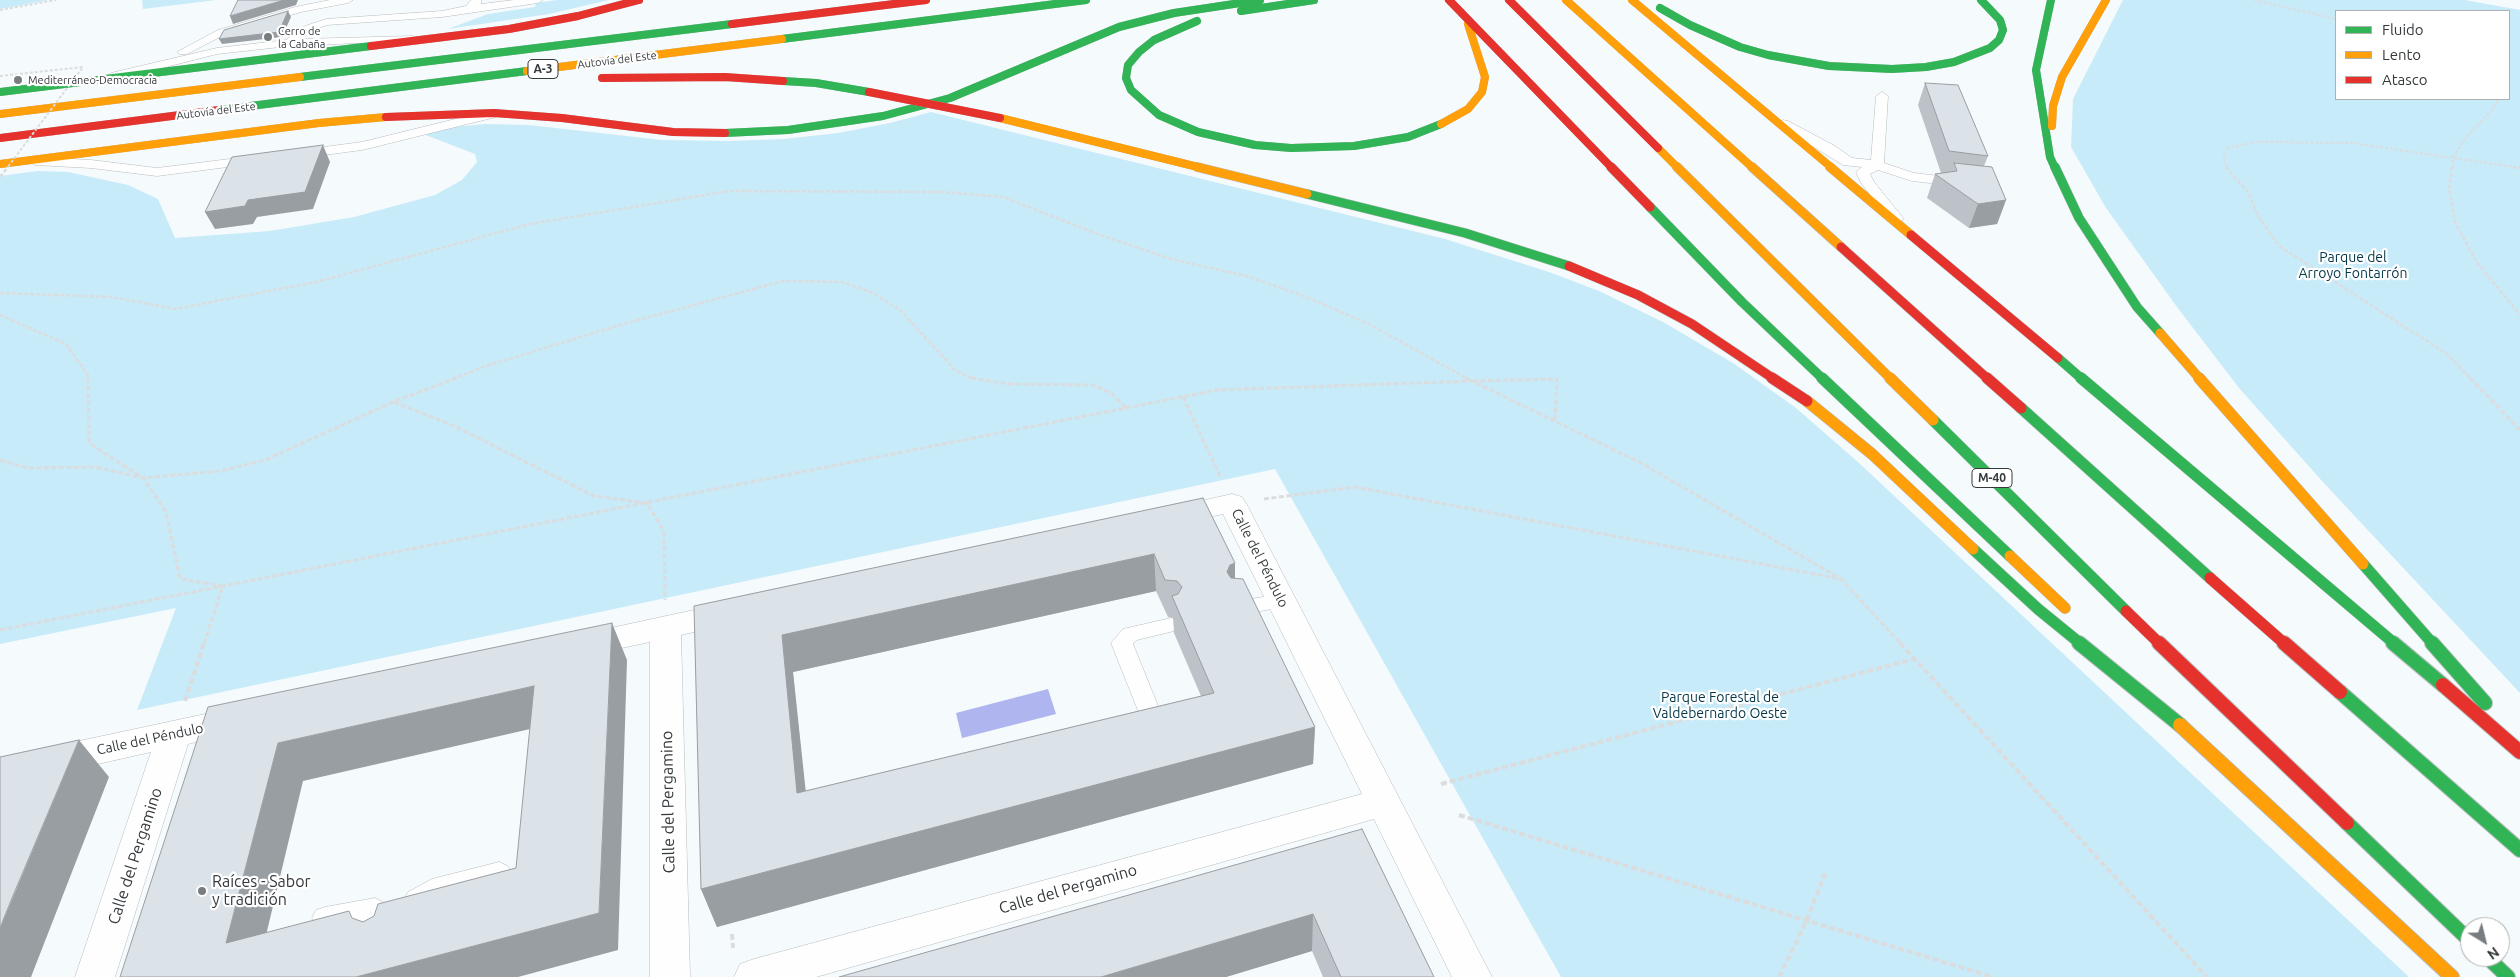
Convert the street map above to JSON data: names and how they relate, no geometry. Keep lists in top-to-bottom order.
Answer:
{
  "streets": {
    "highway": ["Autovía del Este", "A-3", "M-40"],
    "street": ["Calle del Péndulo", "Calle del Pergamino"]
  },
  "crossings": [
    ["Calle del Péndulo", "Calle del Pergamino"]
  ],
  "parks": ["Parque del Arroyo Fontarrón", "Parque Forestal de Valdebernardo Oeste"],
  "places": ["Cerro de la Cabaña", "Mediterráneo-Democracia", "Raíces - Sabor y tradición"],
  "legend": ["Fluido", "Lento", "Atasco"],
  "north": "bottom right"
}
